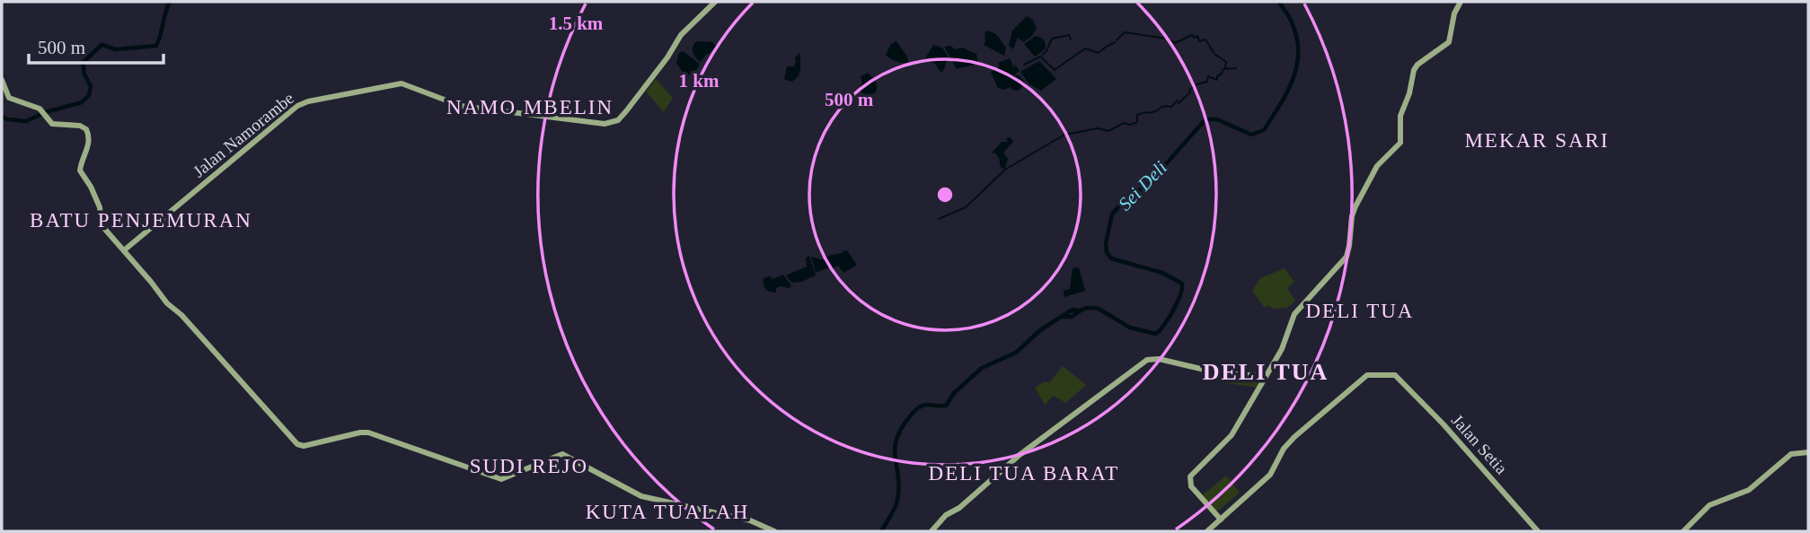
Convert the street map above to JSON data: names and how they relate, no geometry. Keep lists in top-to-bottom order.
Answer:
{
  "streets": {
    "main road": ["Jalan Namorambe", "Jalan Setia"]
  },
  "districts": [
    "NAMO MBELIN",
    "MEKAR SARI",
    "BATU PENJEMURAN",
    "DELI TUA",
    "DELI TUA",
    "SUDI REJO",
    "DELI TUA BARAT",
    "KUTA TUALAH"
  ],
  "water": ["Sei Deli"],
  "scale_bar": "500 m",
  "rings": ["1.5 km", "1 km", "500 m"]
}
